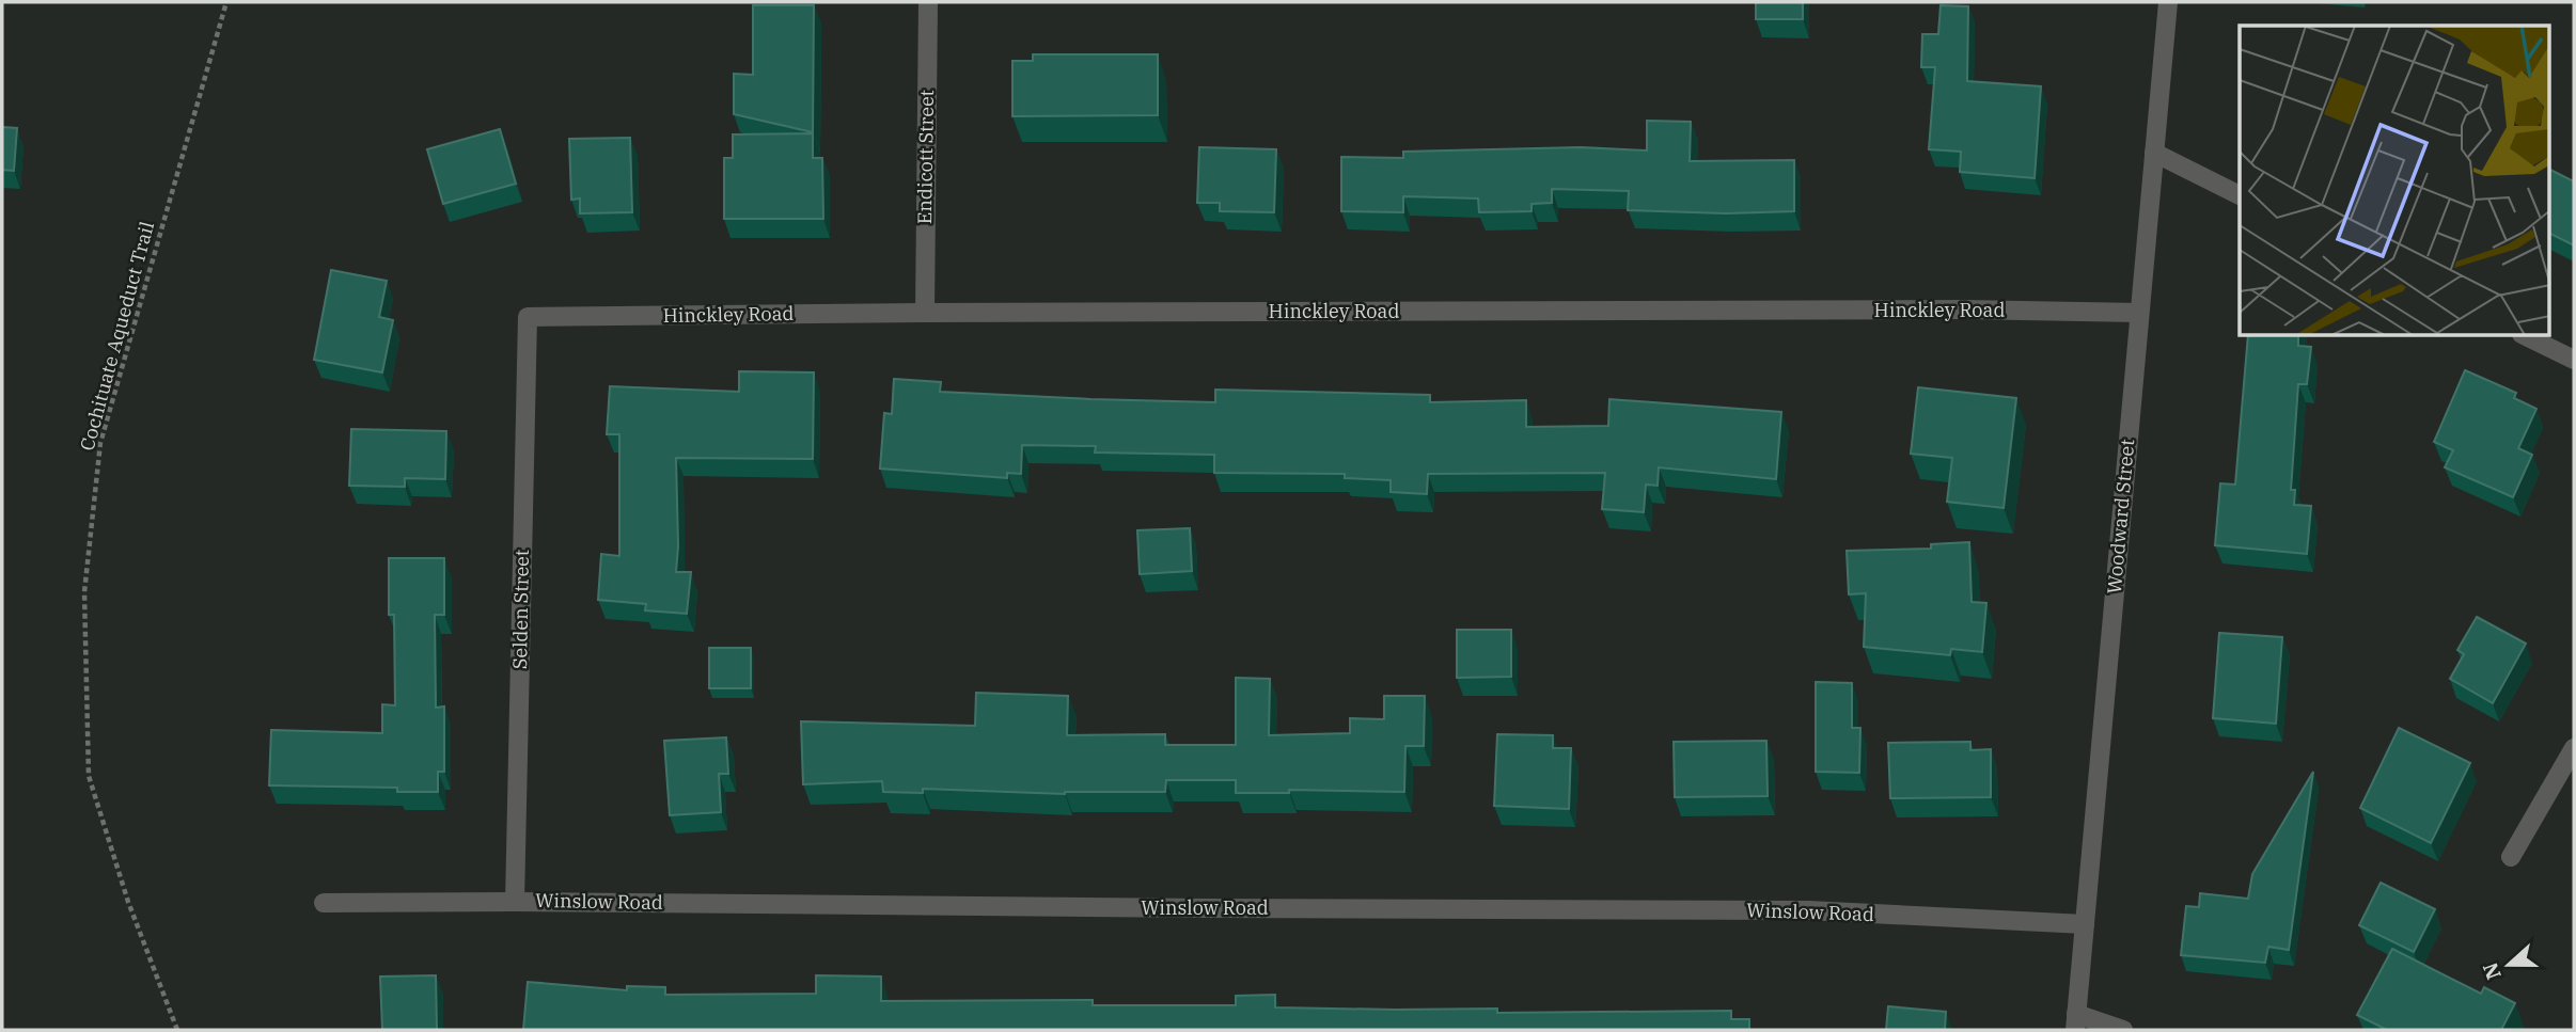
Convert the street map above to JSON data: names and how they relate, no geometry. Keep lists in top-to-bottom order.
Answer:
{
  "streets": {
    "street": [
      "Endicott Street",
      "Hinckley Road",
      "Woodward Street",
      "Selden Street",
      "Winslow Road"
    ],
    "path": ["Cochituate Aqueduct Trail"]
  },
  "crossings": [
    ["Endicott Street", "Hinckley Road"],
    ["Hinckley Road", "Woodward Street"],
    ["Hinckley Road", "Selden Street"],
    ["Woodward Street", "Winslow Road"],
    ["Selden Street", "Winslow Road"]
  ],
  "north": "left"
}
